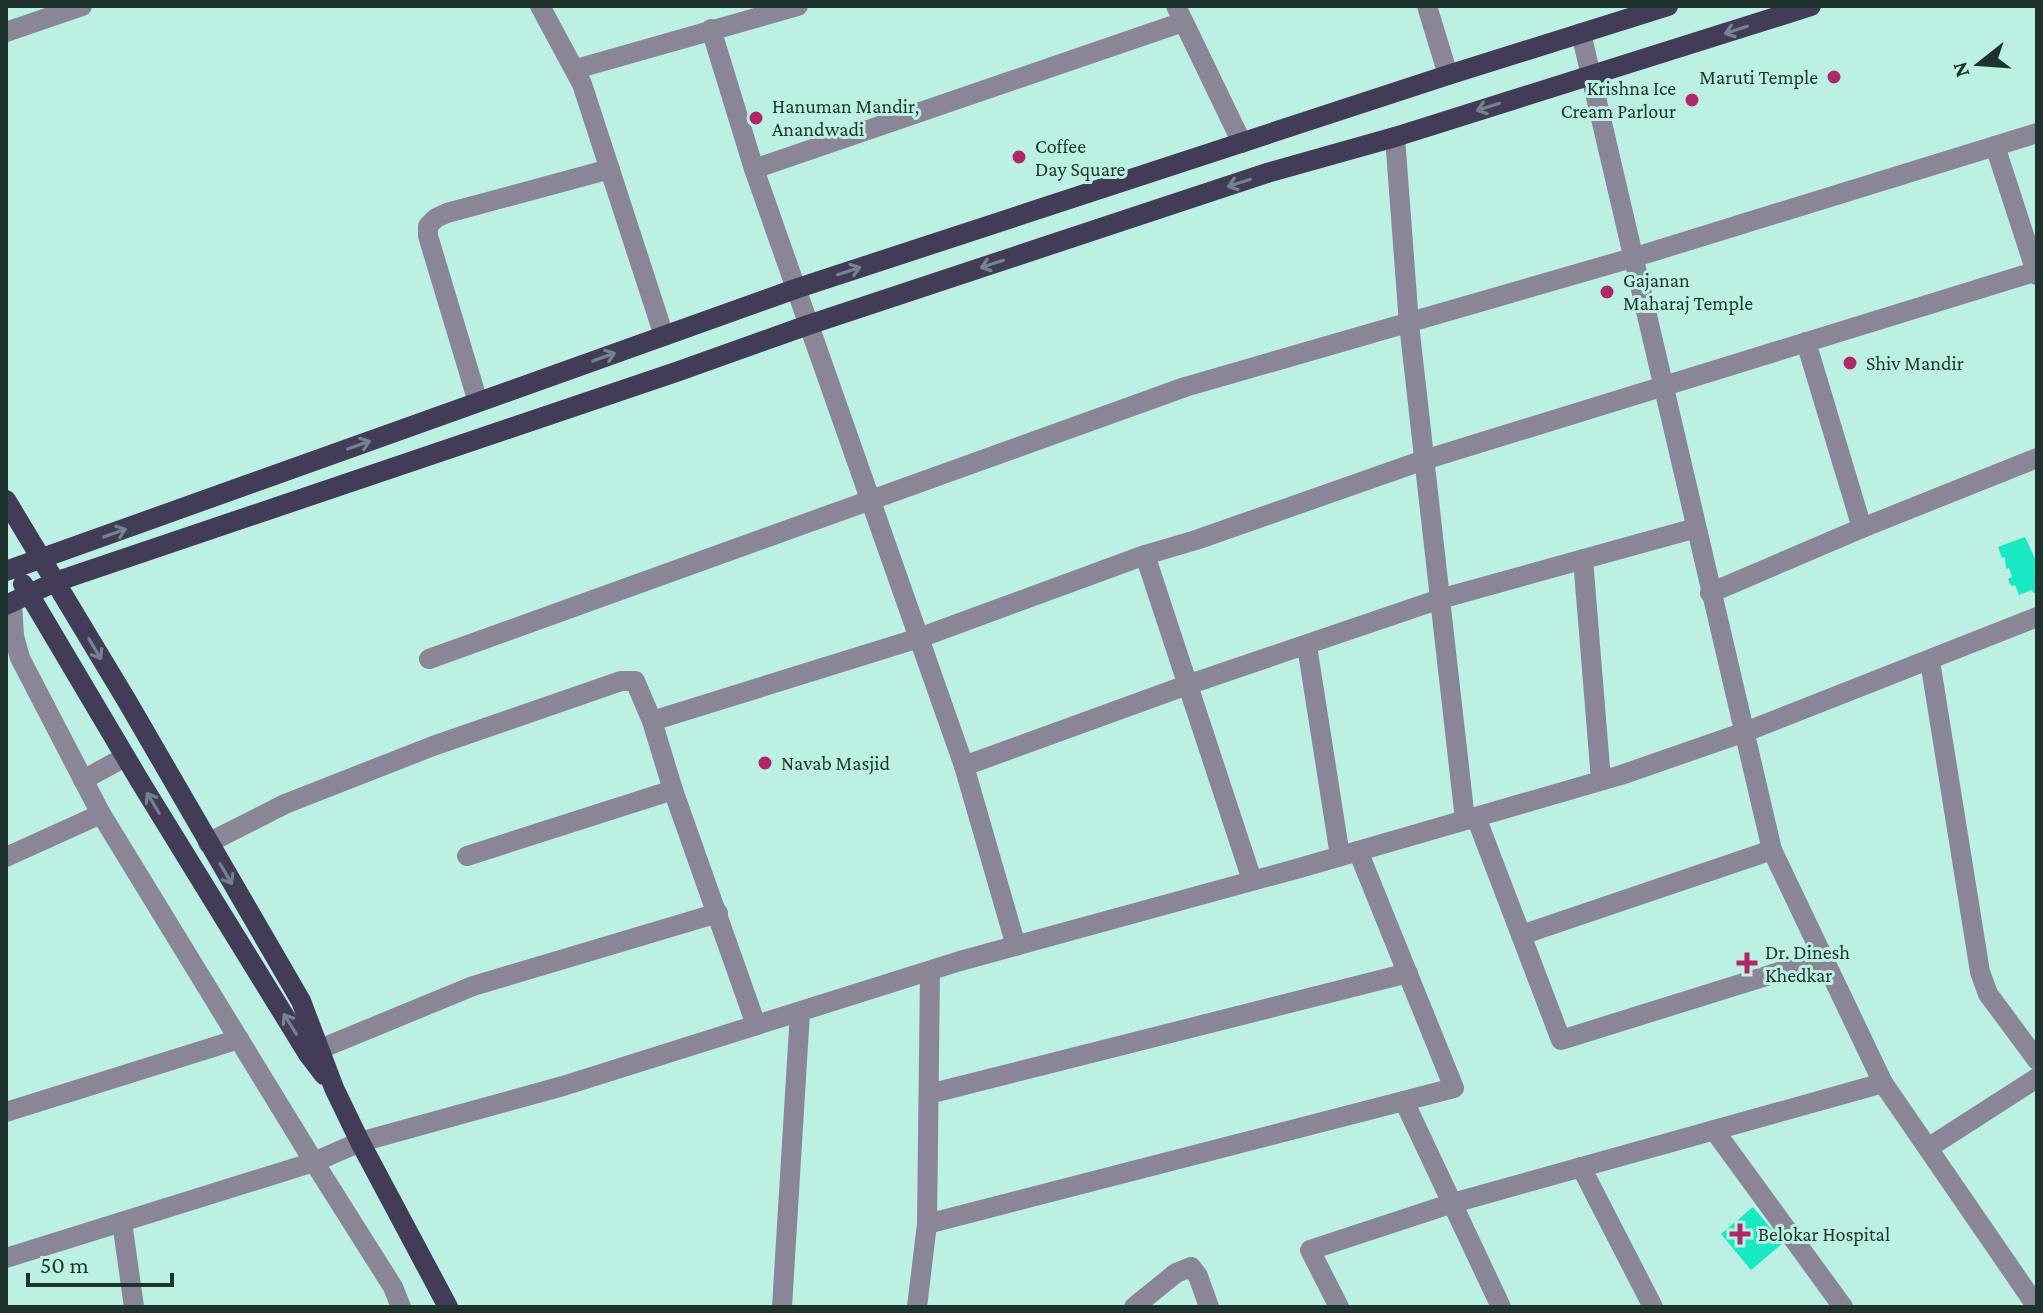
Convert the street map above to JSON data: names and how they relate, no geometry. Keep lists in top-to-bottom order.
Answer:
{
  "places": {
    "other": [
      "Maruti Temple",
      "Krishna Ice Cream Parlour",
      "Hanuman Mandir, Anandwadi",
      "Coffee Day Square",
      "Gajanan Maharaj Temple",
      "Shiv Mandir",
      "Navab Masjid"
    ],
    "health": ["Dr. Dinesh Khedkar", "Belokar Hospital"]
  },
  "scale_bar": "50 m",
  "north": "left"
}
